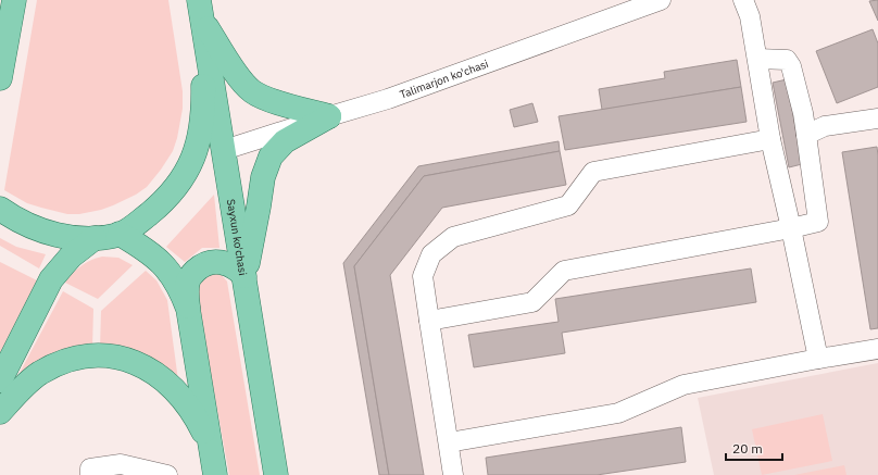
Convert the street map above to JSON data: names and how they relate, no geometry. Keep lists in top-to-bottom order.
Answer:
{
  "streets": {
    "main road": ["Sayxun ko'chasi"],
    "street": ["Talimarjon ko'chasi"]
  },
  "crossings": [
    ["Talimarjon ko'chasi", "Sayxun ko'chasi"]
  ],
  "scale_bar": "20 m"
}
